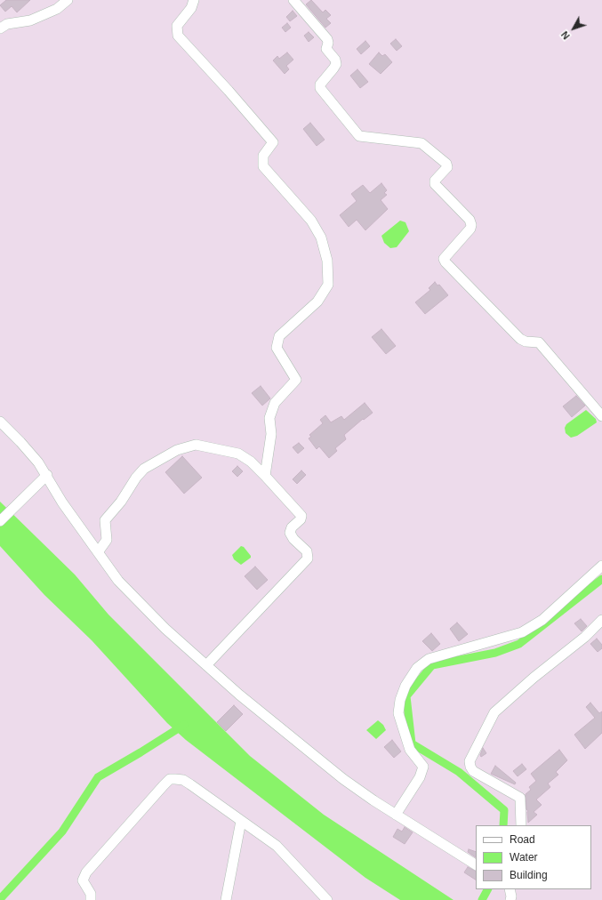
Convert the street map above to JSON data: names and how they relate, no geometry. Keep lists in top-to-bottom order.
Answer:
{
  "legend": ["Road", "Water", "Building"],
  "north": "bottom left"
}
